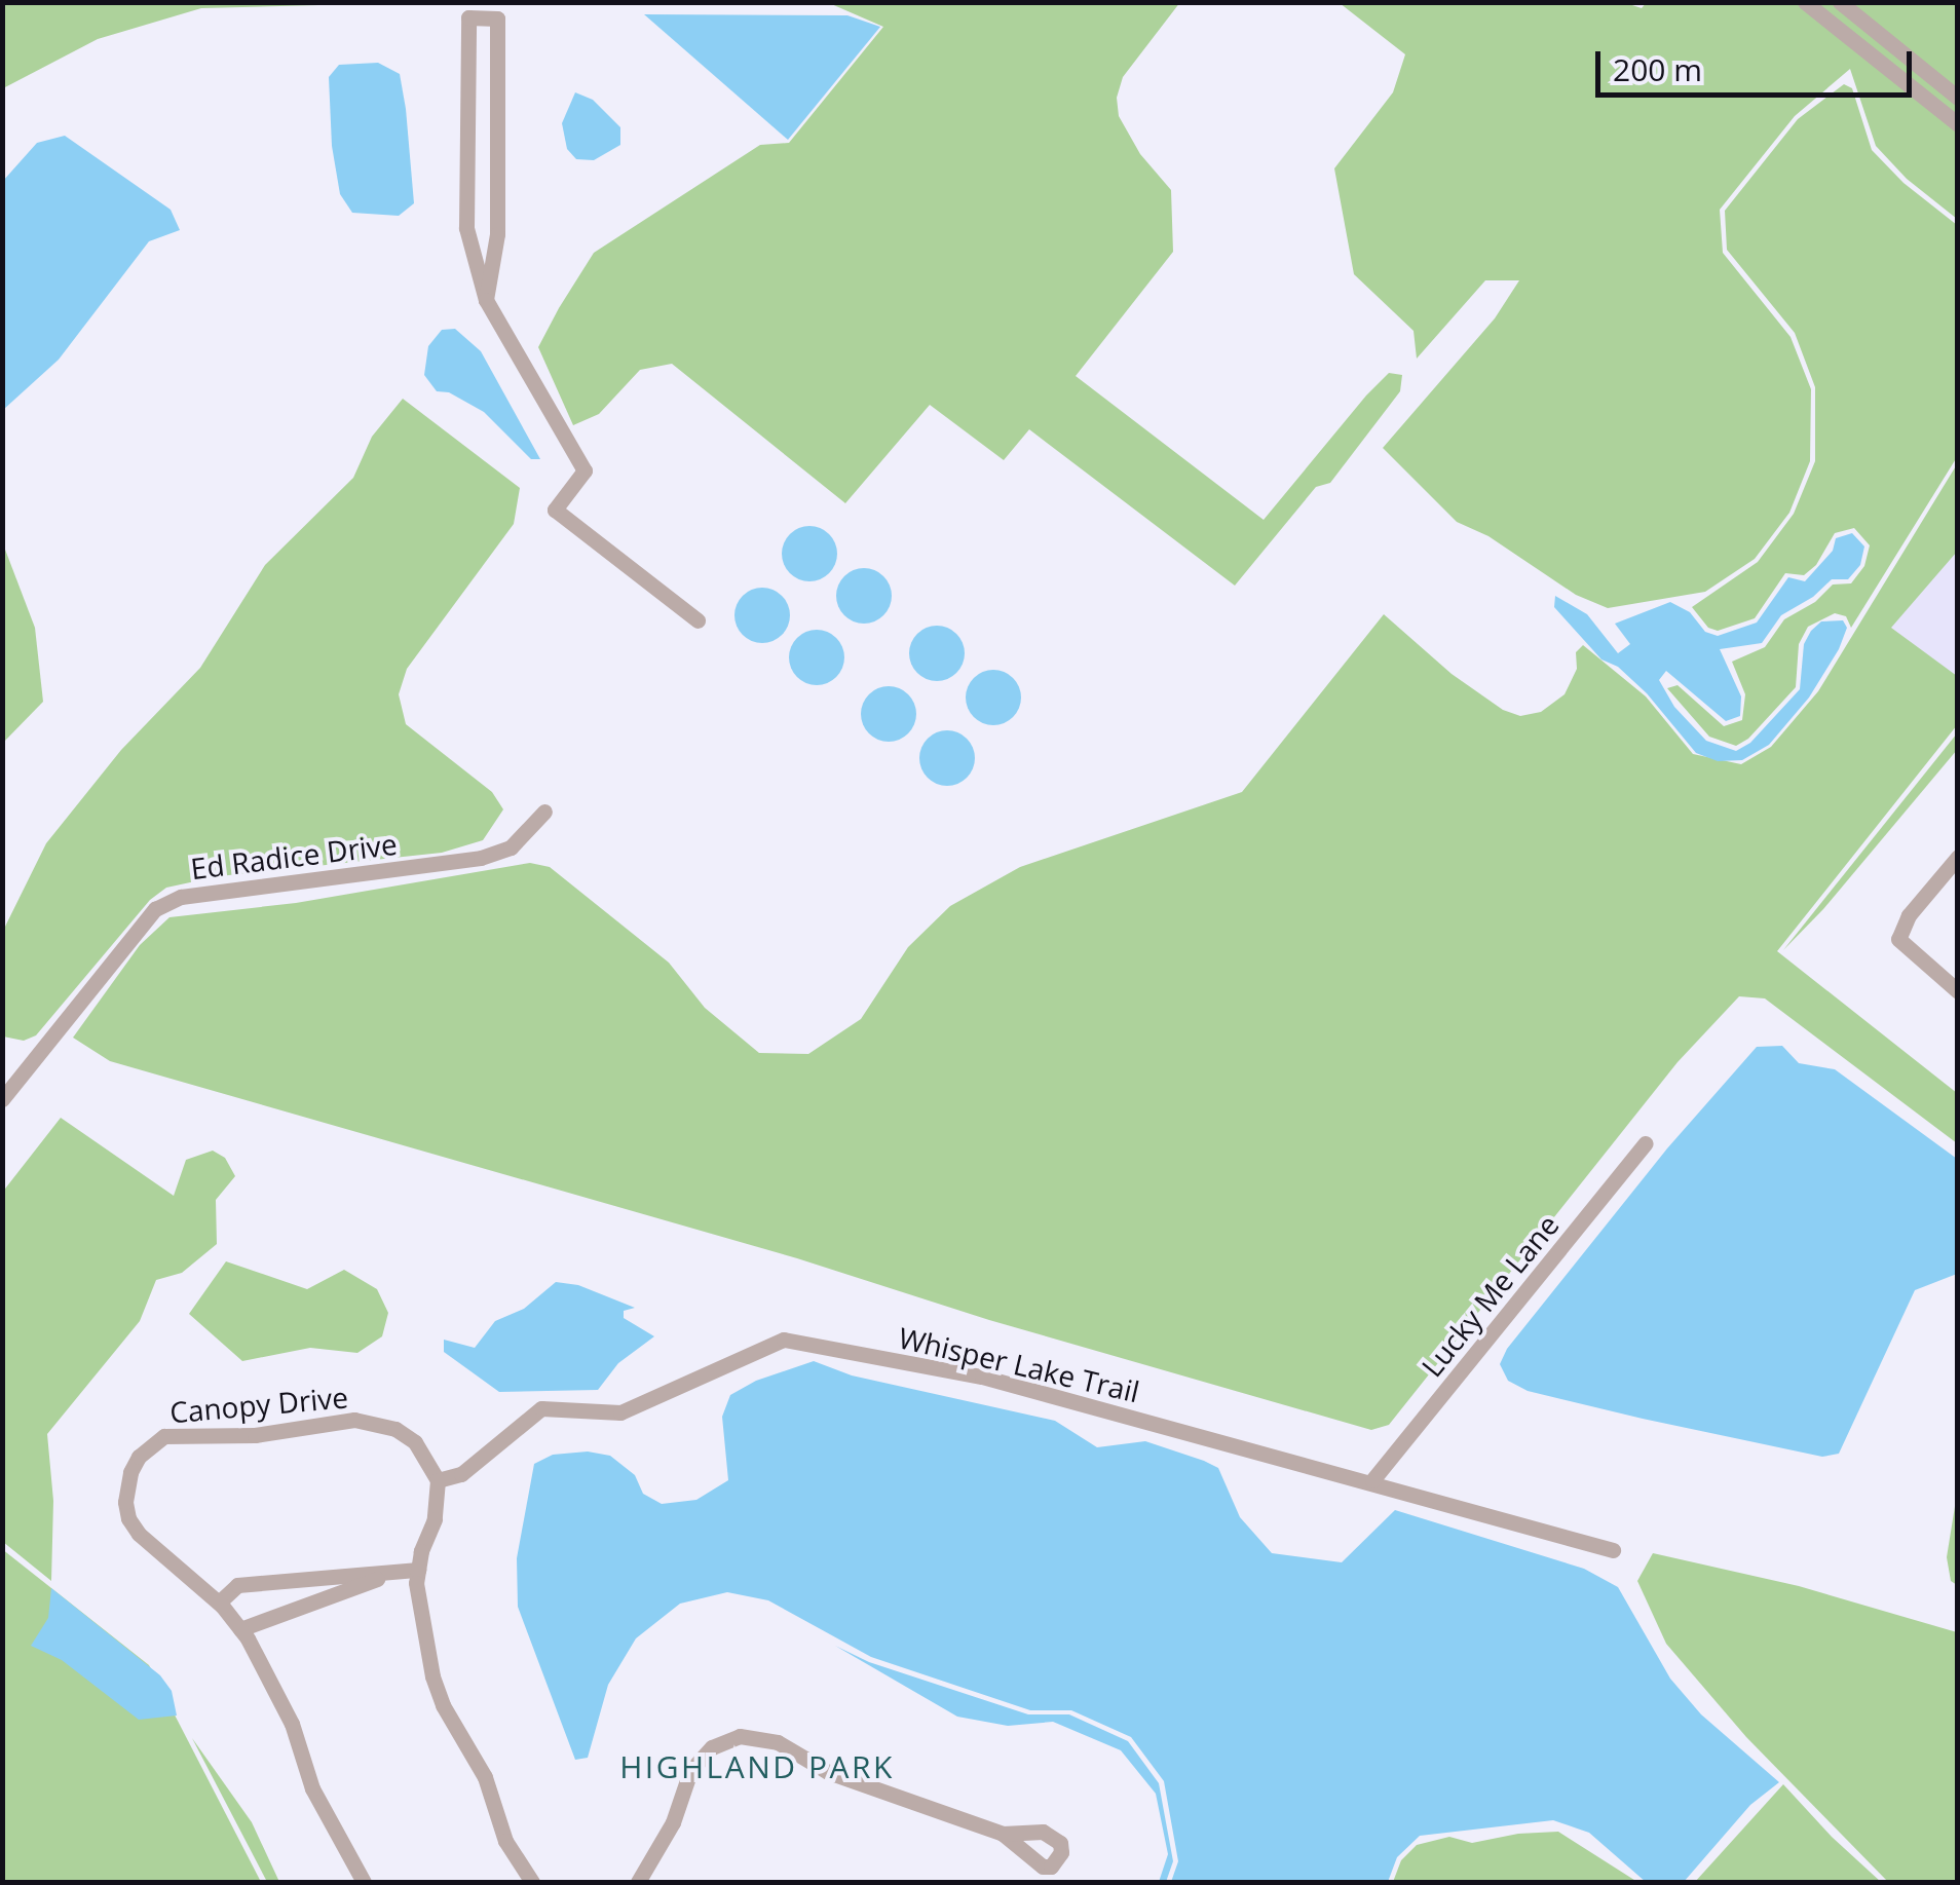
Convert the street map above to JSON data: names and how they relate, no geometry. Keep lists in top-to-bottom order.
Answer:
{
  "streets": {
    "street": [
      "Ed Radice Drive",
      "Lucky Me Lane",
      "Whisper Lake Trail",
      "Canopy Drive"
    ]
  },
  "crossings": [
    ["Lucky Me Lane", "Whisper Lake Trail"],
    ["Whisper Lake Trail", "Canopy Drive"]
  ],
  "districts": ["HIGHLAND PARK"],
  "scale_bar": "200 m"
}
